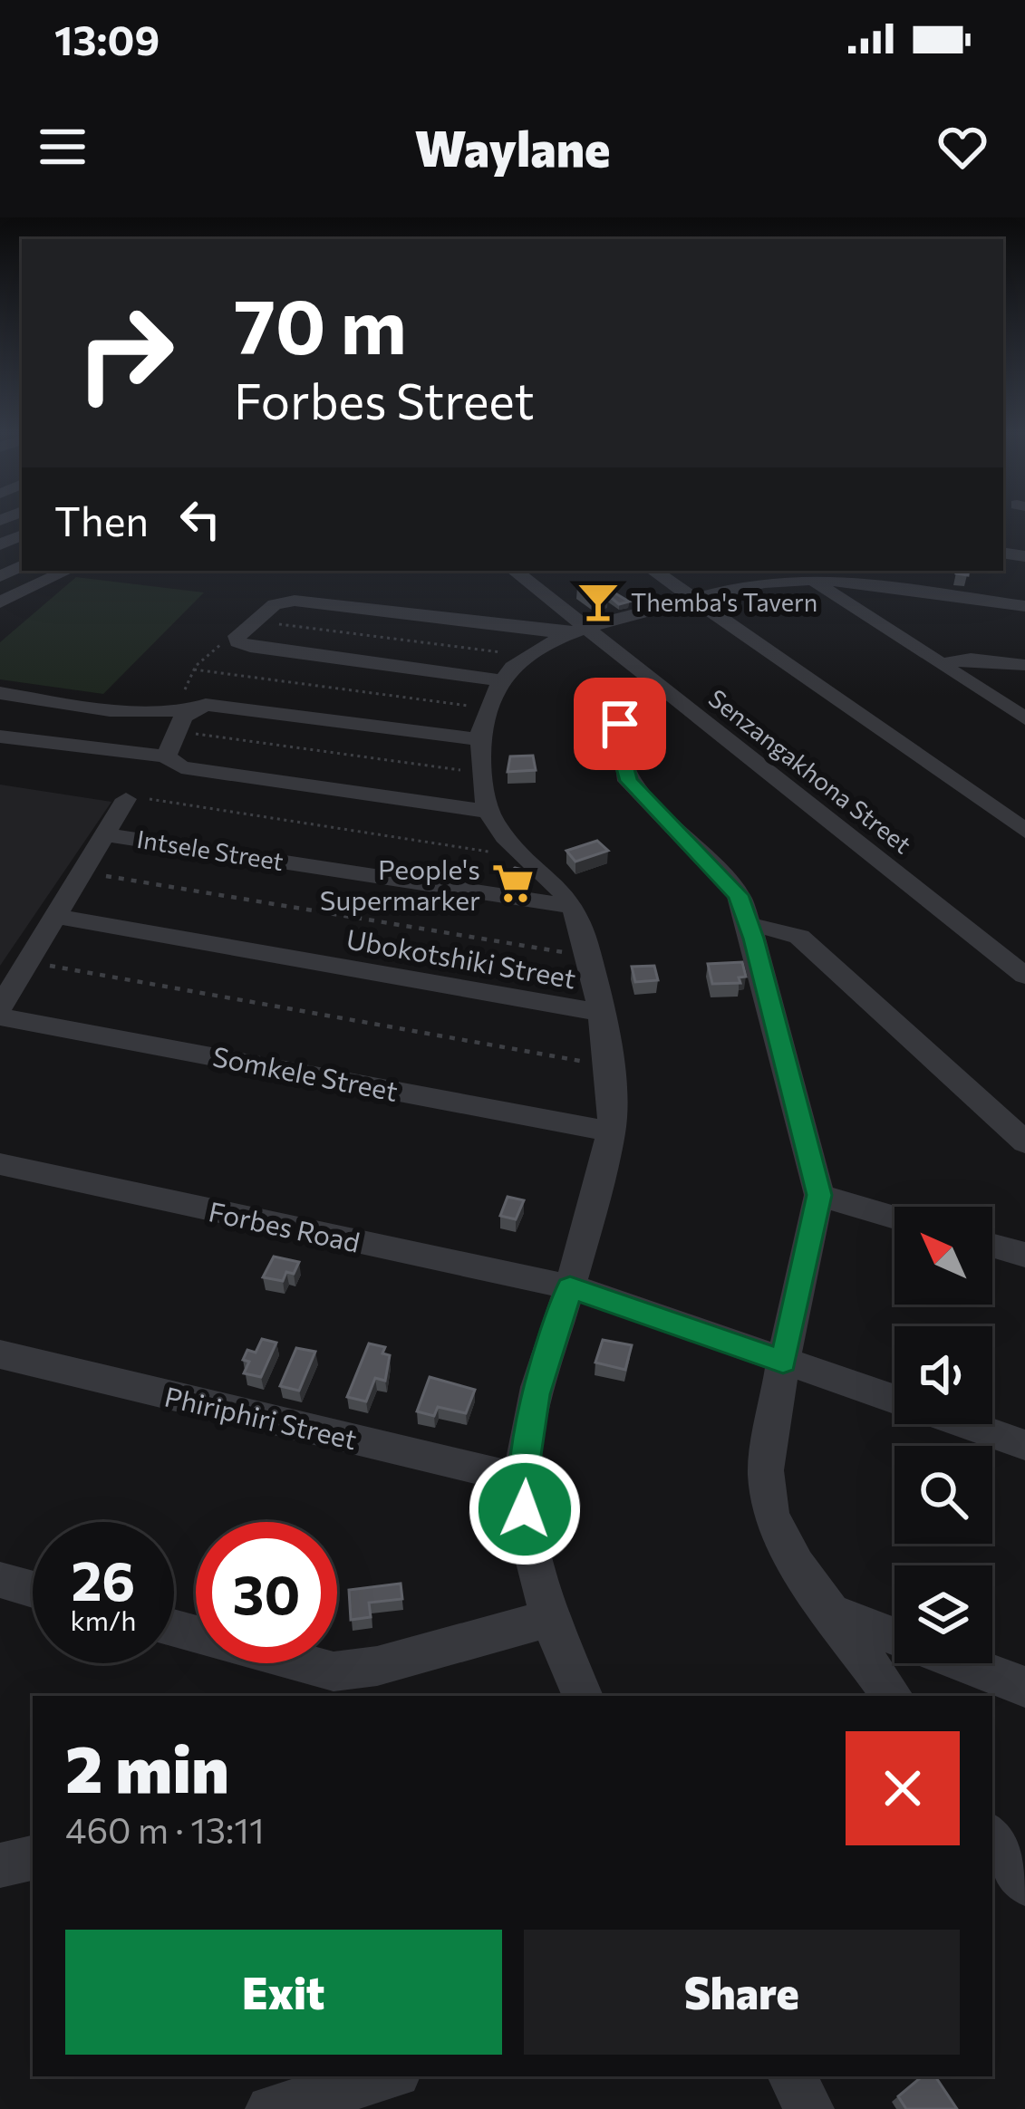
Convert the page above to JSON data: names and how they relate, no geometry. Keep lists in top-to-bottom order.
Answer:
{
  "streets": {
    "street": [
      "Senzangakhona Street",
      "Intsele Street",
      "Ubokotshiki Street",
      "Somkele Street",
      "Forbes Road",
      "Phiriphiri Street"
    ]
  },
  "places": {
    "bar": ["Themba's Tavern"],
    "supermarket": ["People's Supermarker"]
  },
  "north": "top left",
  "page": {
    "status": "13:09",
    "header": "Waylane",
    "turn": ["70 m", "Forbes Street"],
    "then": "Then",
    "speed": "26 km/h",
    "limit": "30",
    "heading": ["2 min", "460 m · 13:11"],
    "buttons": ["Exit", "Share"]
  }
}
